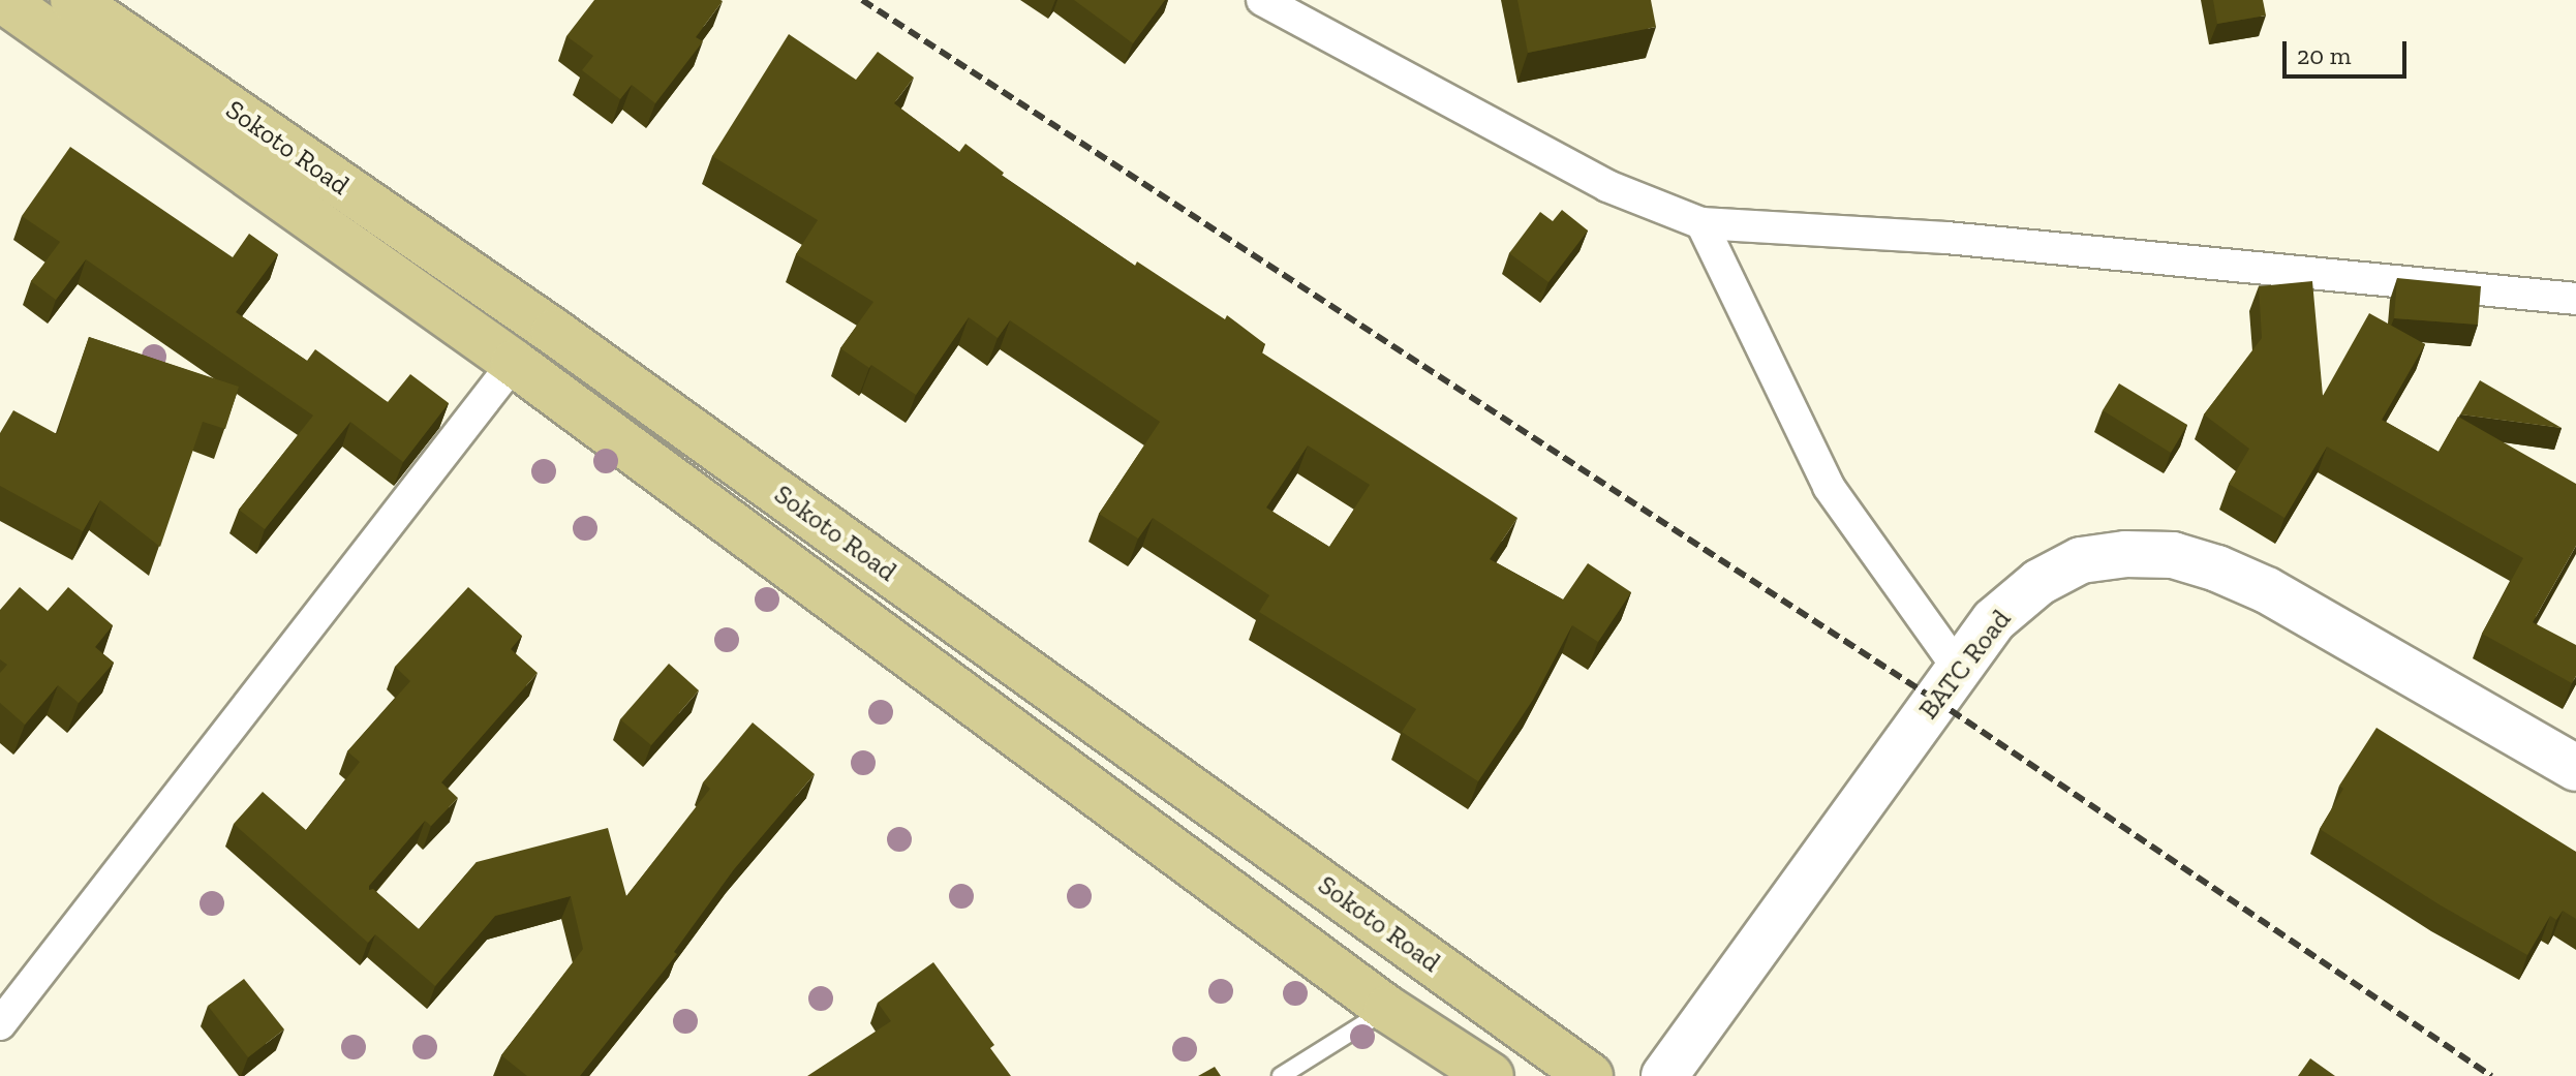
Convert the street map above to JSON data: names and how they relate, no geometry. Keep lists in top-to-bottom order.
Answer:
{
  "streets": {
    "main road": ["Sokoto Road"],
    "street": ["BATC Road"]
  },
  "scale_bar": "20 m"
}
